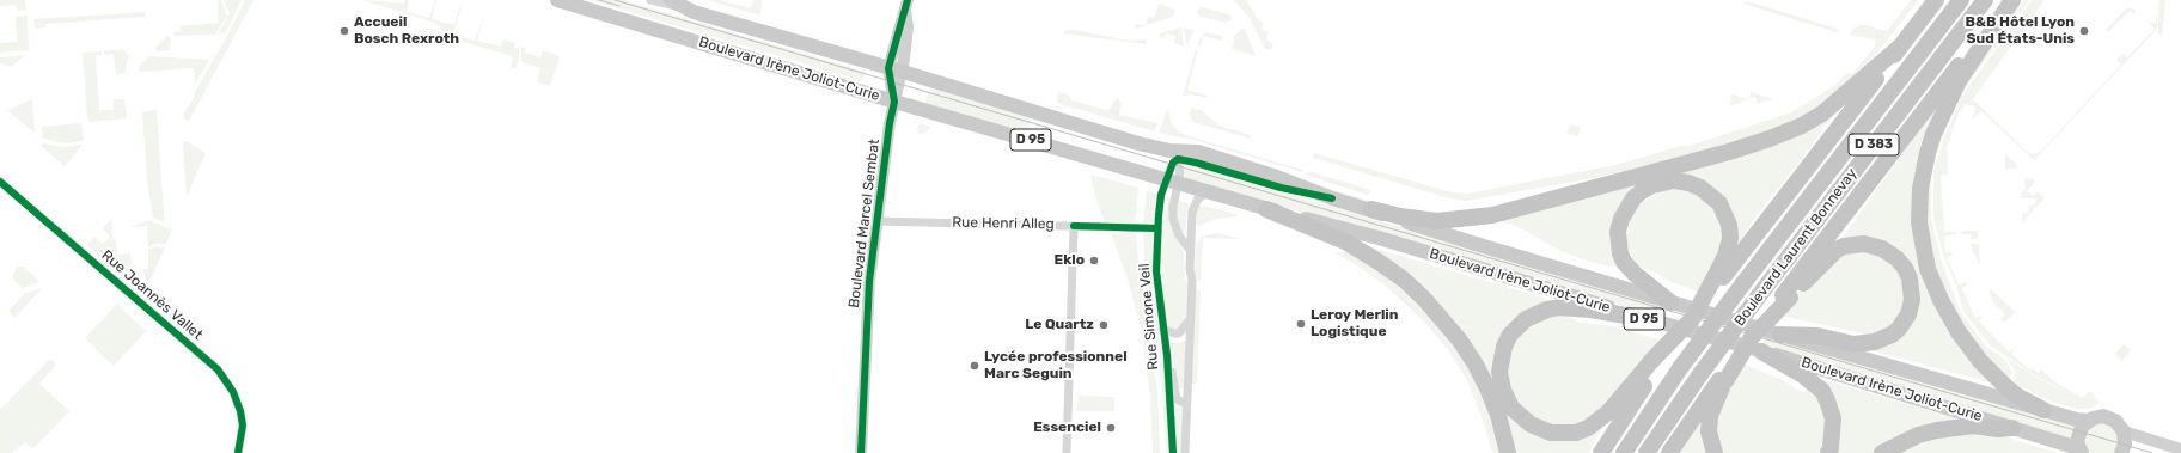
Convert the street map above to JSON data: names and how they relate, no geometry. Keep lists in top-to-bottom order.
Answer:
{
  "streets": {
    "highway": ["D 383", "Boulevard Laurent Bonnevay"],
    "main road": ["Boulevard Irène Joliot-Curie", "D 95"],
    "street": [
      "Boulevard Marcel Sembat",
      "Rue Henri Alleg",
      "Rue Joannès Vallet",
      "Rue Simone Veil"
    ]
  },
  "crossings": [
    ["Boulevard Irène Joliot-Curie", "Boulevard Marcel Sembat"],
    ["Boulevard Irène Joliot-Curie", "Rue Simone Veil"],
    ["Boulevard Marcel Sembat", "Rue Henri Alleg"],
    ["Rue Henri Alleg", "Rue Simone Veil"]
  ],
  "places": [
    "Accueil Bosch Rexroth",
    "B&B Hôtel Lyon Sud États-Unis",
    "Eklo",
    "Leroy Merlin Logistique",
    "Le Quartz",
    "Lycée professionnel Marc Seguin",
    "Essenciel"
  ]
}
